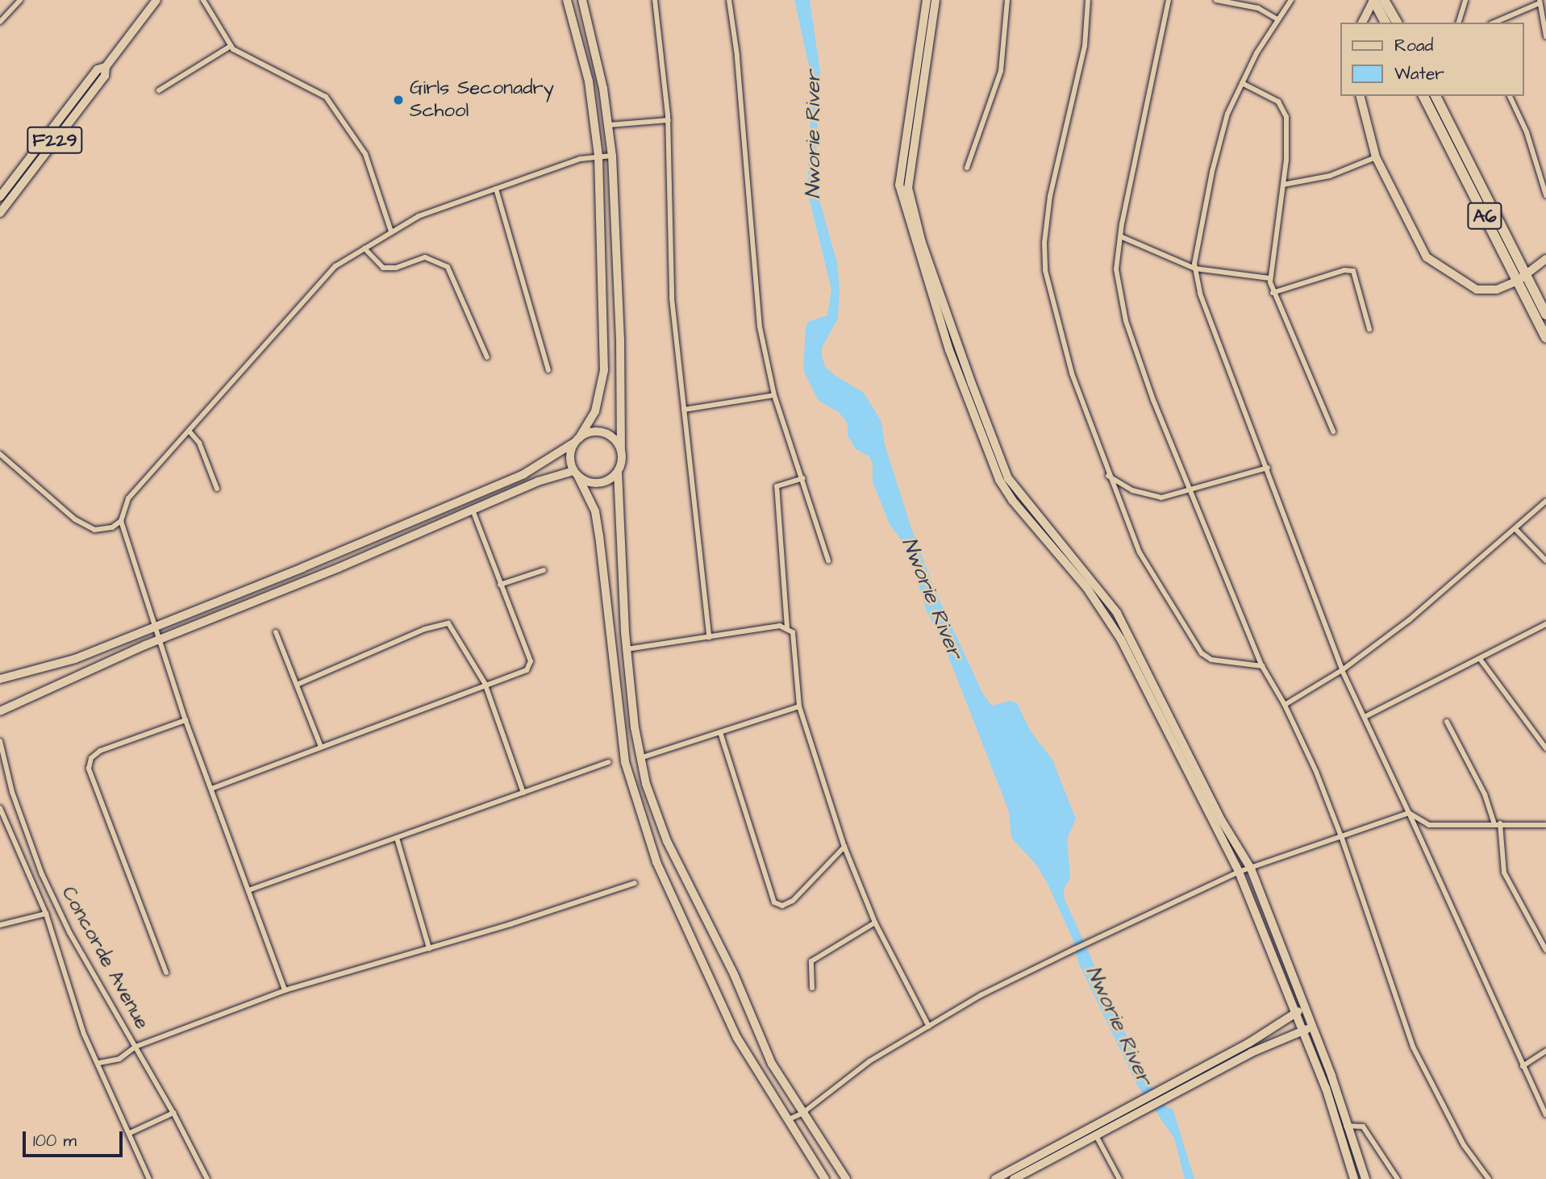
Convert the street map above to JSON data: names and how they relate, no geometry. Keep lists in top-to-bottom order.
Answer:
{
  "streets": {
    "highway": ["A6"],
    "main road": ["F229"],
    "street": ["Concorde Avenue"]
  },
  "water": ["Nworie River"],
  "places": ["Girls Seconadry School"],
  "legend": ["Road", "Water"],
  "scale_bar": "100 m"
}
